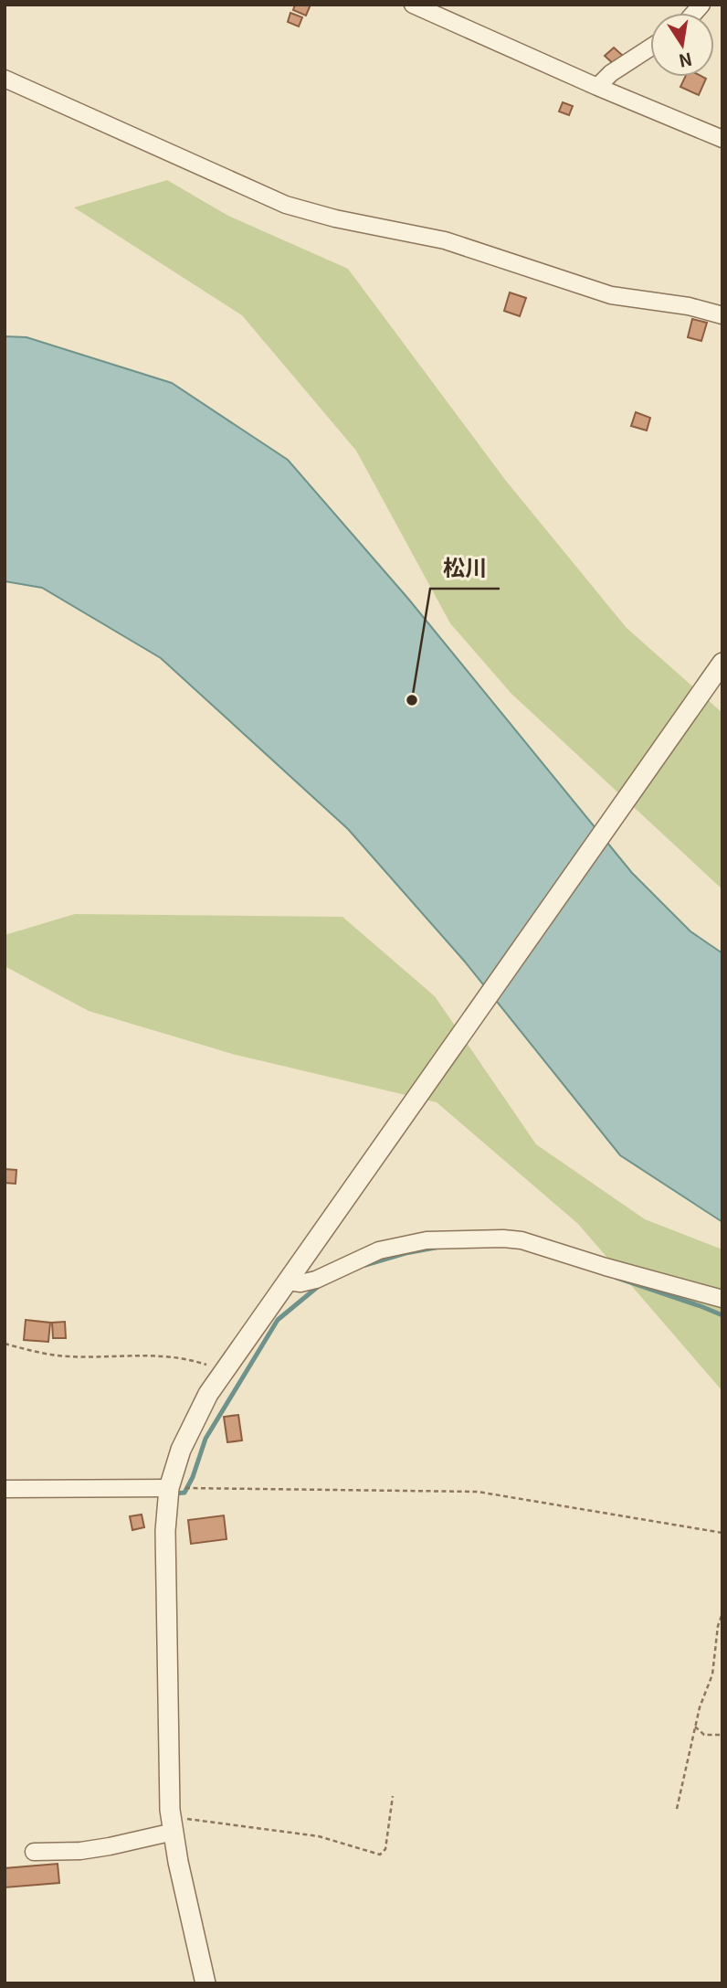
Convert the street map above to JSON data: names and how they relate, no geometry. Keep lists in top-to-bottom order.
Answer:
{
  "places": ["松川"],
  "north": "bottom"
}
